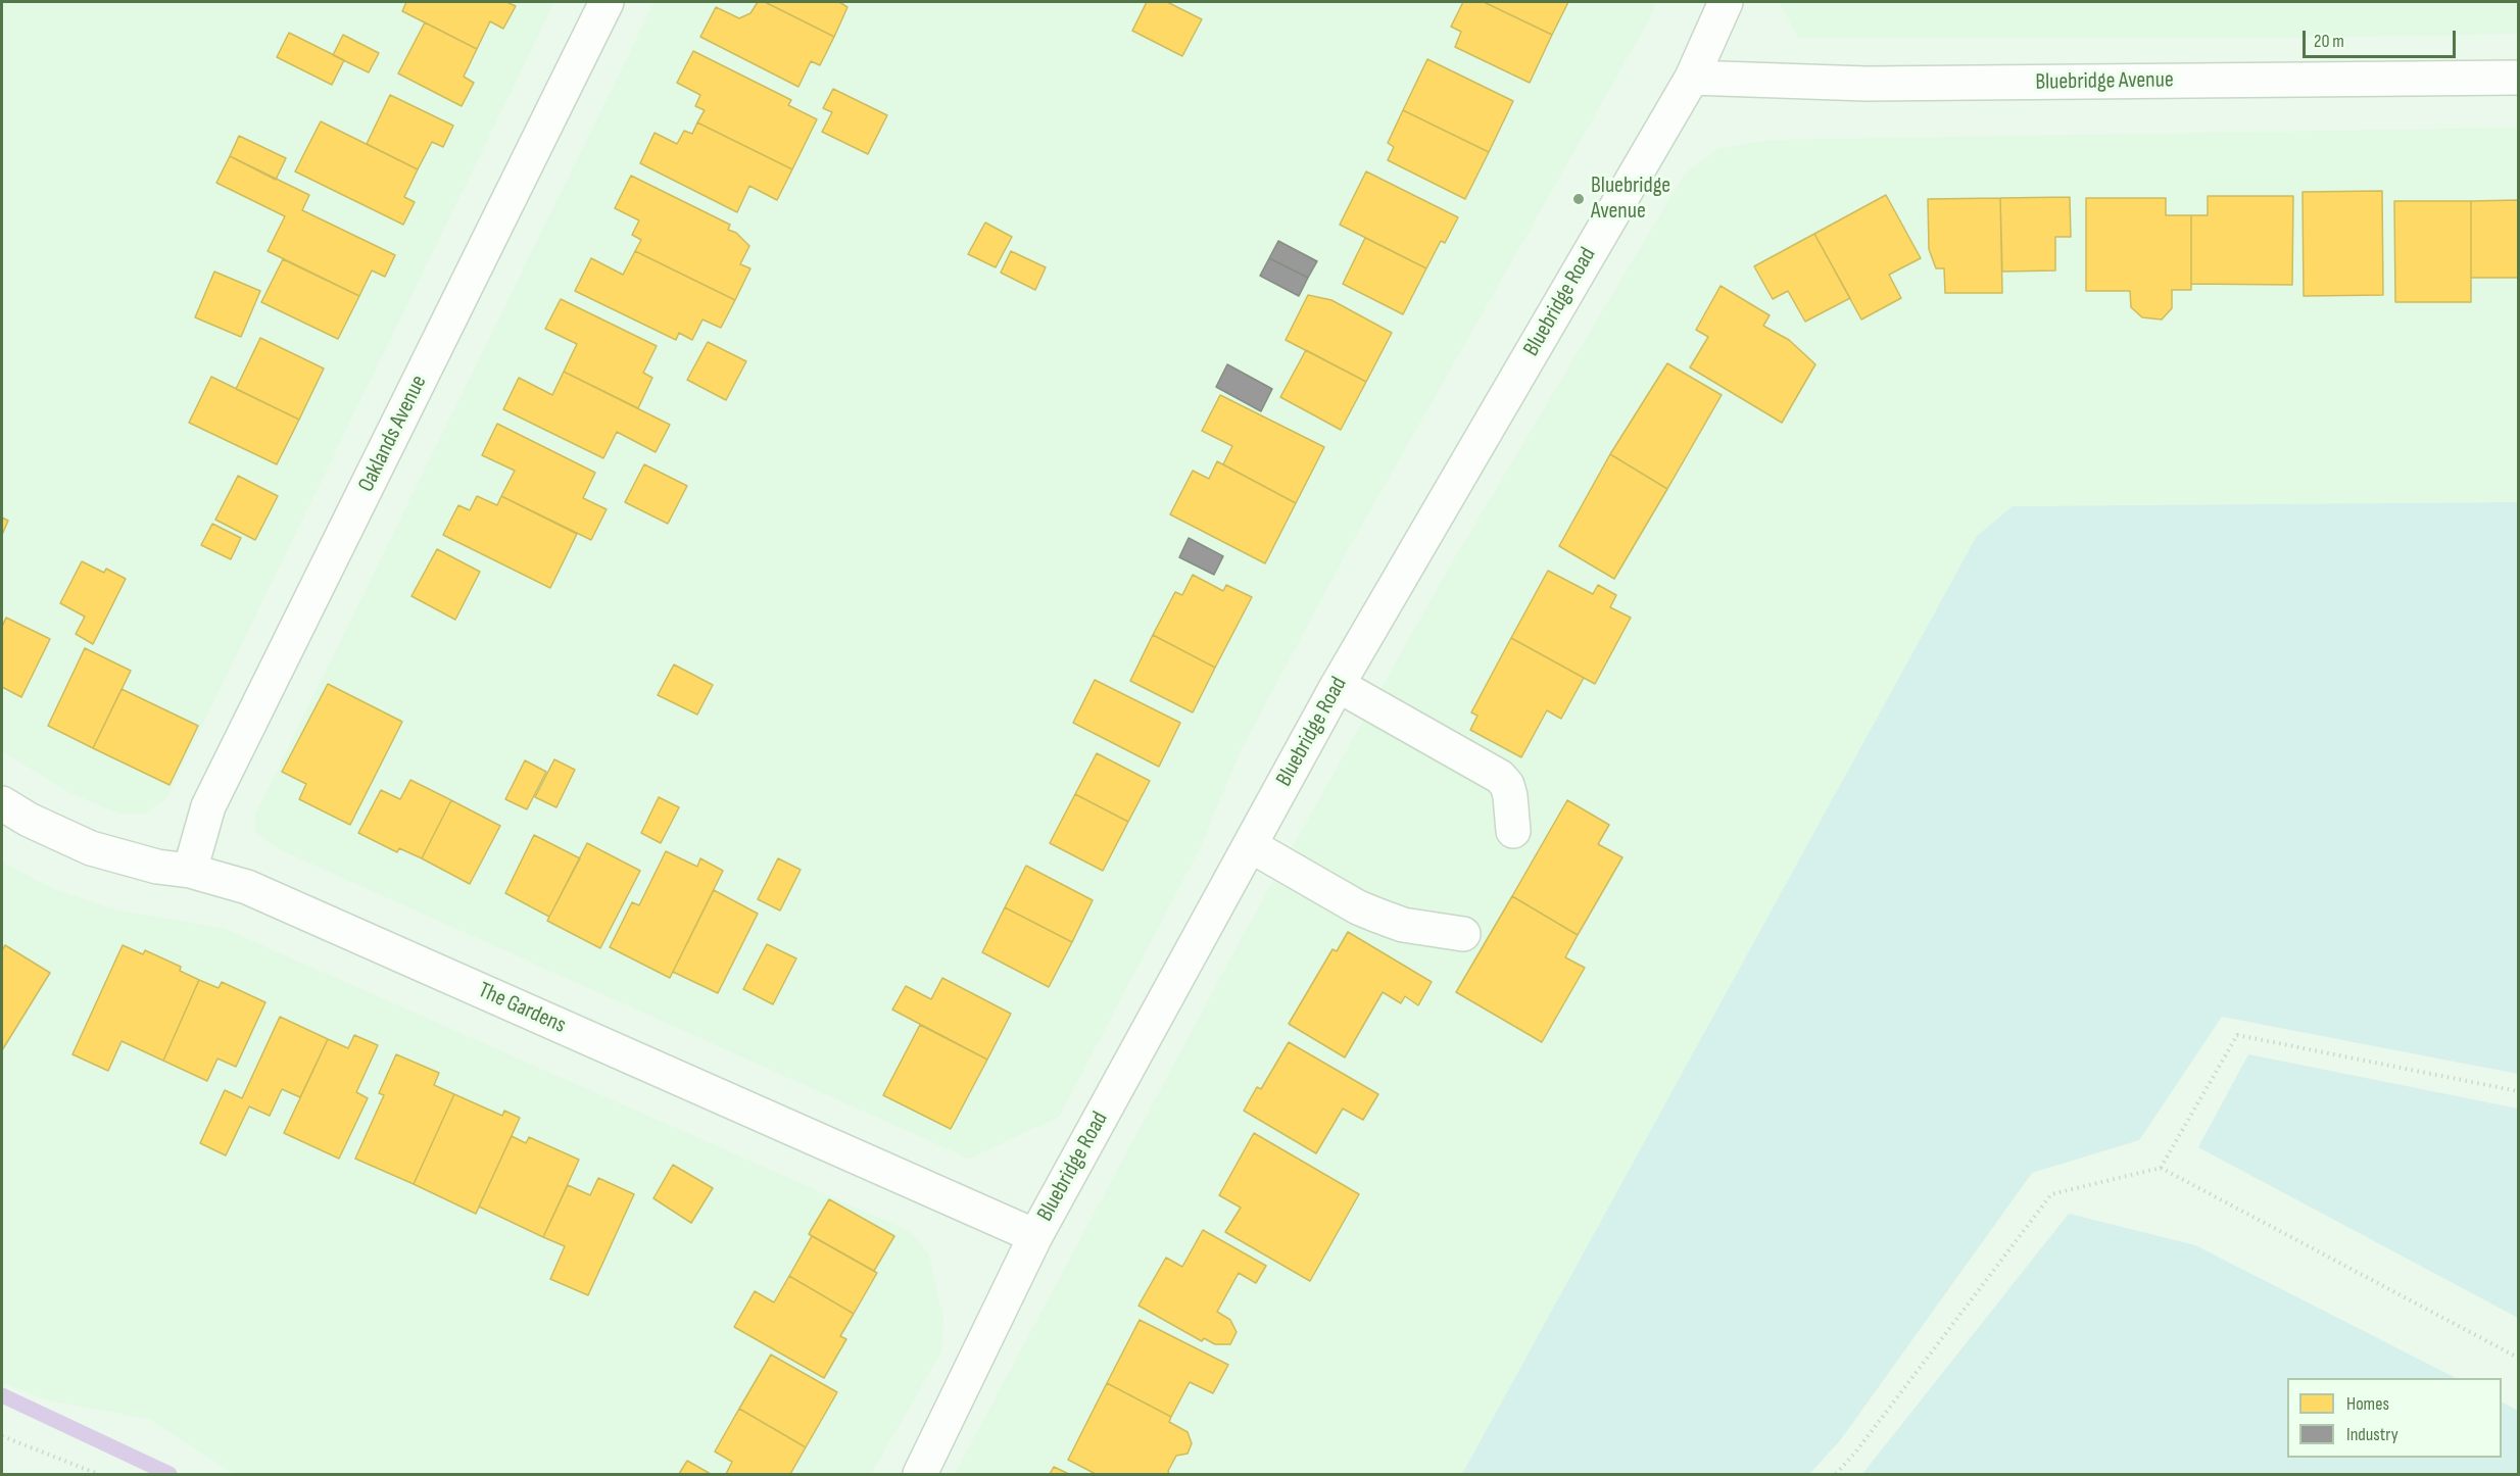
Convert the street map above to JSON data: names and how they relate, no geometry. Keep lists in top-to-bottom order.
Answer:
{
  "streets": {
    "street": [
      "Bluebridge Avenue",
      "Bluebridge Road",
      "Oaklands Avenue",
      "The Gardens"
    ]
  },
  "crossings": [
    ["Bluebridge Avenue", "Bluebridge Road"],
    ["Bluebridge Road", "The Gardens"],
    ["Oaklands Avenue", "The Gardens"]
  ],
  "places": ["Bluebridge Avenue"],
  "legend": ["Homes", "Industry"],
  "scale_bar": "20 m"
}
